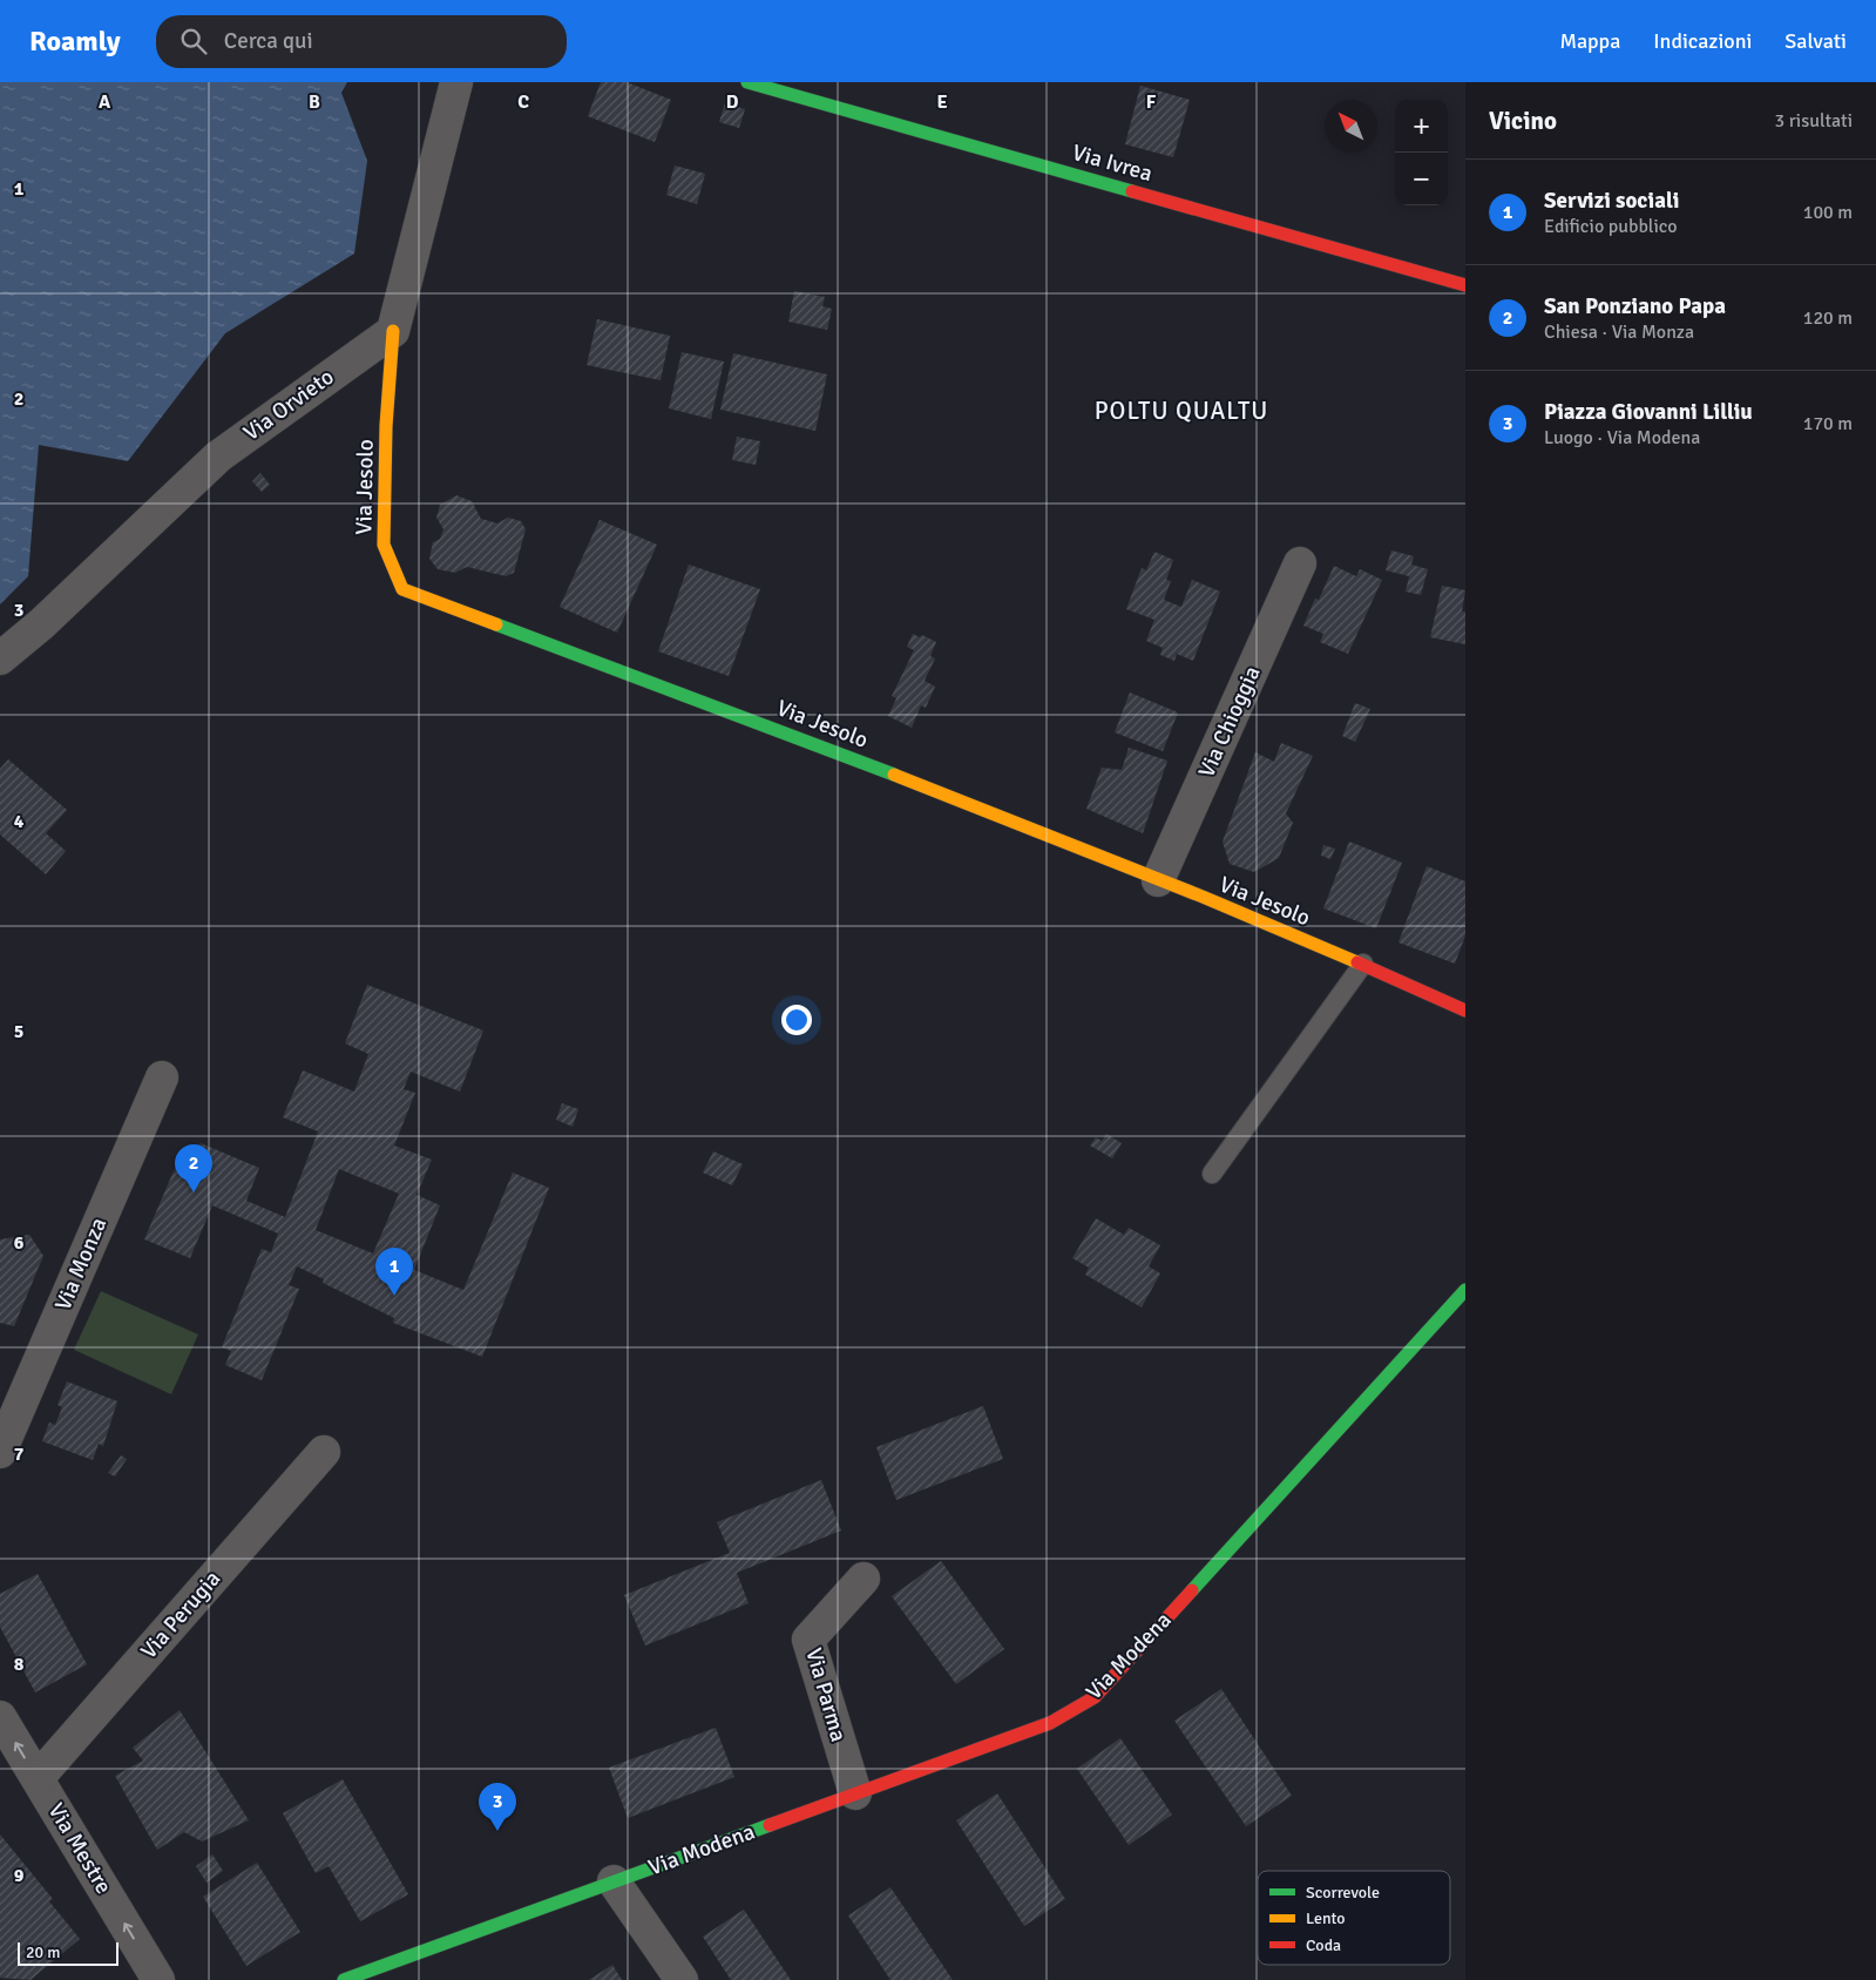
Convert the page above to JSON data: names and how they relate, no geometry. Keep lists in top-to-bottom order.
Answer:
{
  "streets": {
    "street": [
      "Via Ivrea",
      "Via Orvieto",
      "Via Jesolo",
      "Via Chioggia",
      "Via Monza",
      "Via Perugia",
      "Via Modena",
      "Via Parma",
      "Via Mestre"
    ]
  },
  "crossings": [
    ["Via Orvieto", "Via Jesolo"],
    ["Via Jesolo", "Via Chioggia"],
    ["Via Perugia", "Via Mestre"],
    ["Via Modena", "Via Parma"]
  ],
  "one_way": ["Via Mestre"],
  "districts": ["POLTU QUALTU"],
  "legend": ["Scorrevole", "Lento", "Coda"],
  "scale_bar": "20 m",
  "north": "top left",
  "page": {
    "header": "Roamly",
    "search": "Cerca qui",
    "nav": ["Mappa", "Indicazioni", "Salvati"],
    "heading": ["Vicino", "3 risultati"],
    "map_buttons": ["+", "−"],
    "list": [
      {
        "mark": "1",
        "name": "Servizi sociali",
        "note": "Edificio pubblico",
        "value": "100 m"
      },
      {
        "mark": "2",
        "name": "San Ponziano Papa",
        "note": "Chiesa · Via Monza",
        "value": "120 m"
      },
      {
        "mark": "3",
        "name": "Piazza Giovanni Lilliu",
        "note": "Luogo · Via Modena",
        "value": "170 m"
      }
    ],
    "pins": ["2", "1", "3"],
    "scale": "20 m"
  },
  "grid": {
    "columns": [
      "A",
      "B",
      "C",
      "D",
      "E",
      "F"
    ],
    "rows": [
      "1",
      "2",
      "3",
      "4",
      "5",
      "6",
      "7",
      "8",
      "9"
    ]
  }
}
